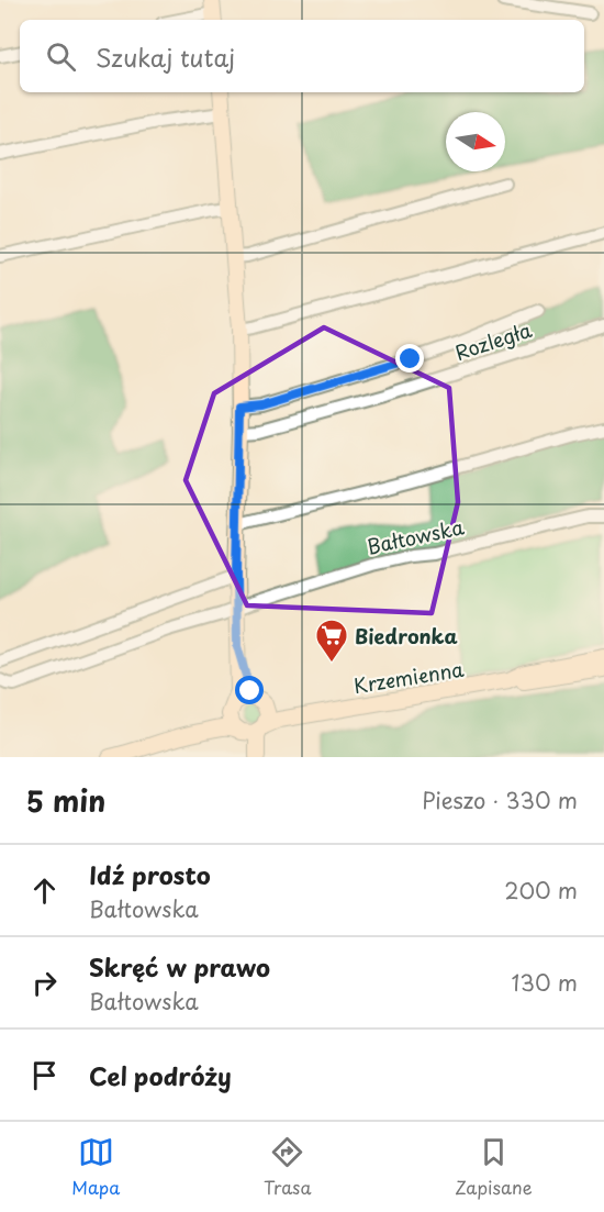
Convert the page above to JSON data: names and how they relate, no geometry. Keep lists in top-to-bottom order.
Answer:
{
  "streets": {
    "main road": ["Krzemienna"],
    "street": ["Rozległa", "Bałtowska"]
  },
  "places": {
    "supermarket": ["Biedronka"]
  },
  "north": "right",
  "page": {
    "search": "Szukaj tutaj",
    "heading": ["5 min", "Pieszo · 330 m"],
    "list": [
      ["Idź prosto", "Bałtowska", "200 m"],
      ["Skręć w prawo", "Bałtowska", "130 m"],
      "Cel podróży"
    ],
    "nav": ["Mapa", "Trasa", "Zapisane"]
  }
}
